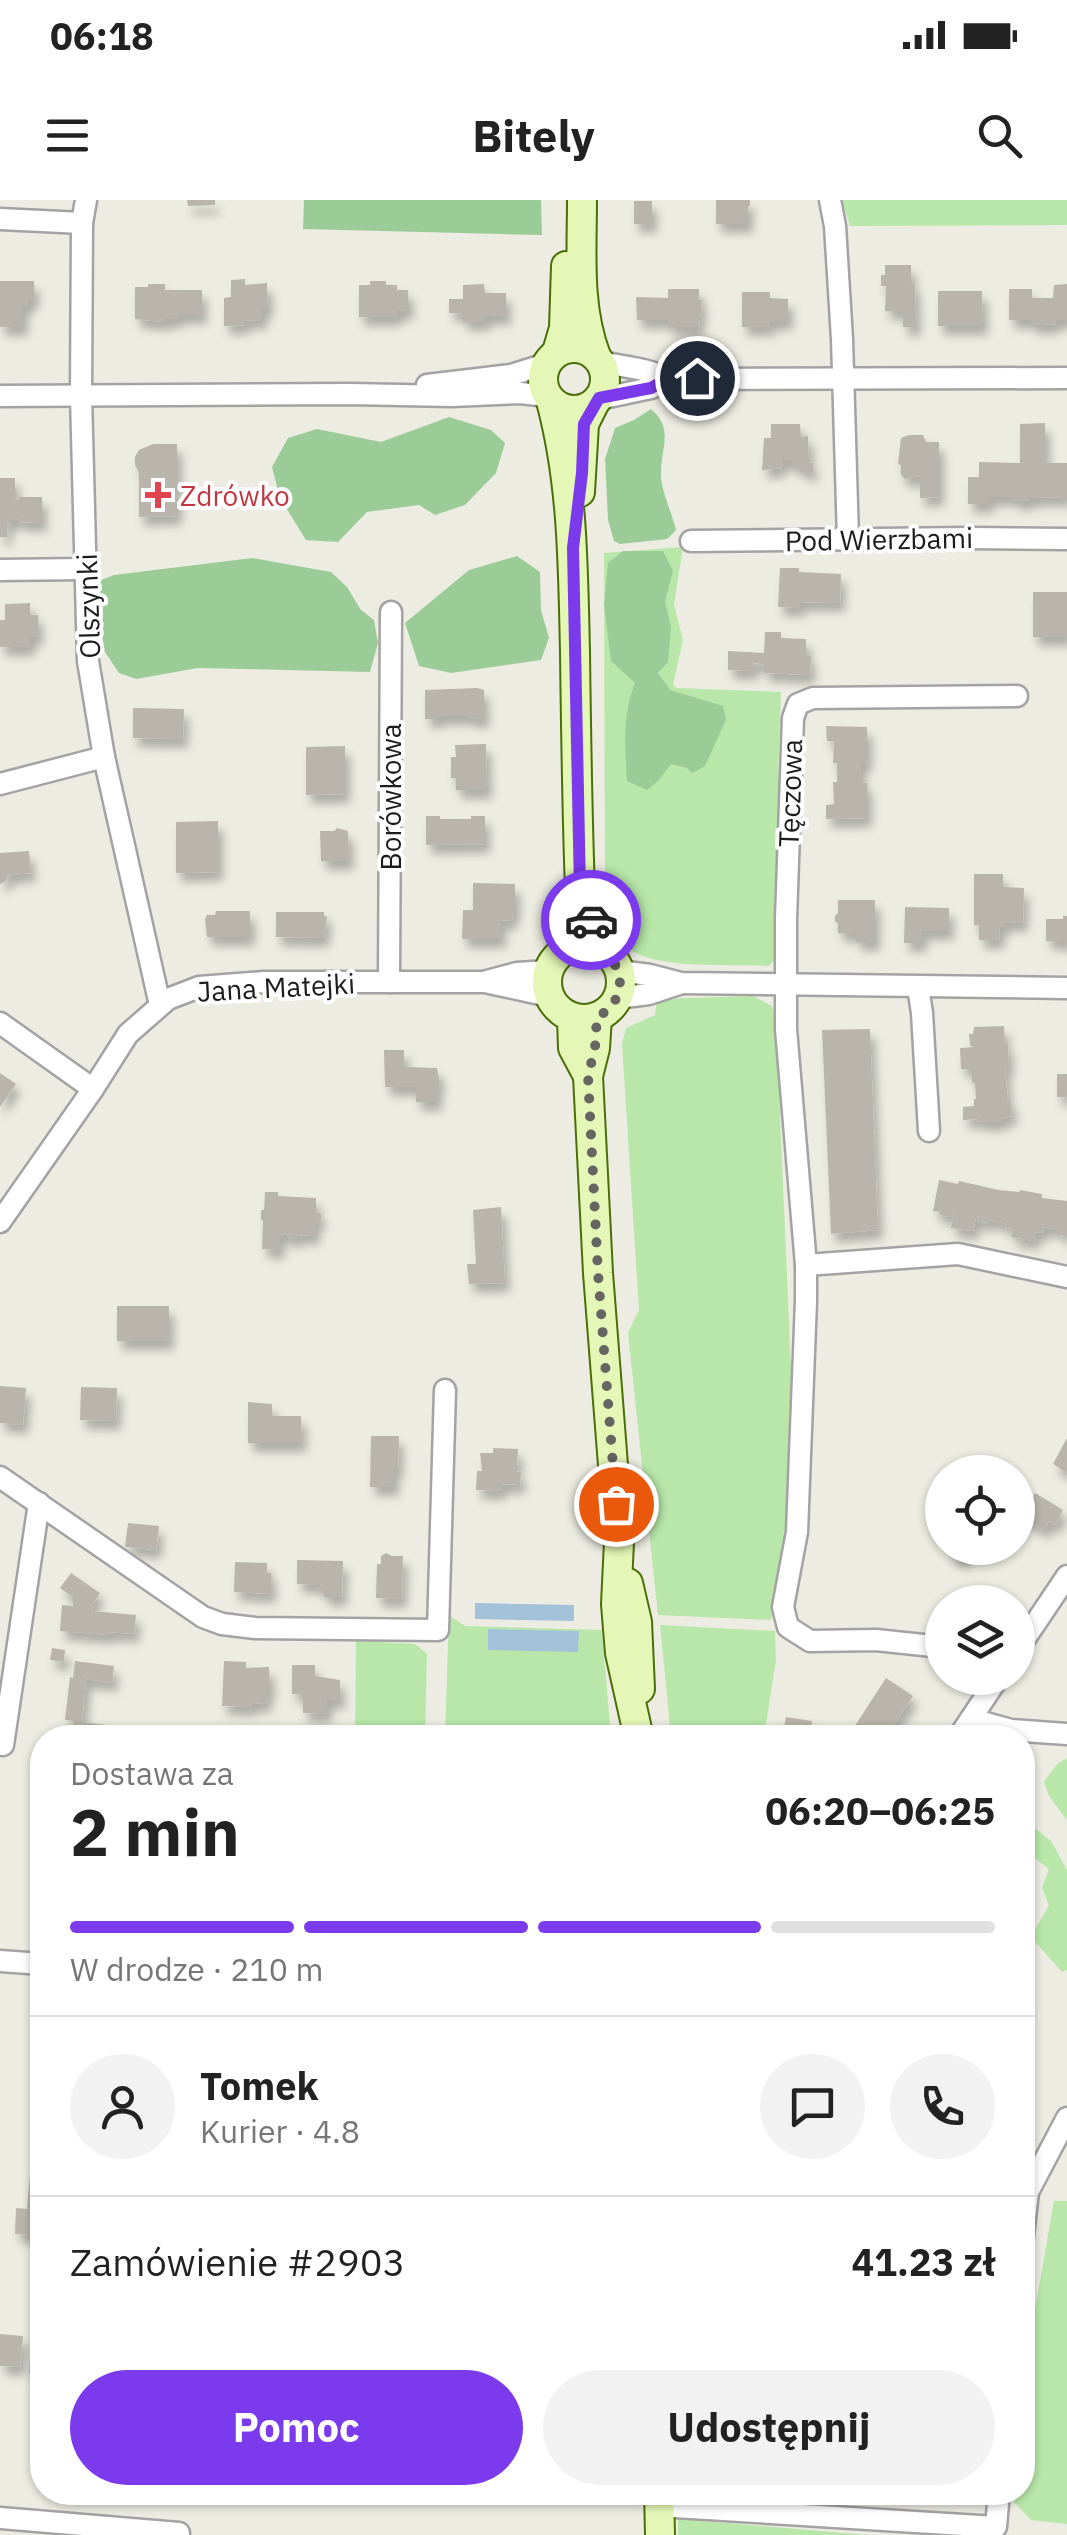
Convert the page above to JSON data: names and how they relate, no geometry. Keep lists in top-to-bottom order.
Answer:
{
  "streets": {
    "street": [
      "Pod Wierzbami",
      "Olszynki",
      "Tęczowa",
      "Borówkowa",
      "Jana Matejki"
    ]
  },
  "crossings": [
    ["Olszynki", "Jana Matejki"],
    ["Borówkowa", "Jana Matejki"]
  ],
  "places": {
    "health": ["Zdrówko"]
  },
  "page": {
    "status": "06:18",
    "header": "Bitely",
    "heading": ["2 min", "Dostawa za", "06:20–06:25"],
    "panel": [
      "Tomek",
      "Kurier · 4.8",
      "Zamówienie #2903",
      "41.23 zł"
    ],
    "bar": "W drodze · 210 m",
    "buttons": ["Pomoc", "Udostępnij"]
  }
}
